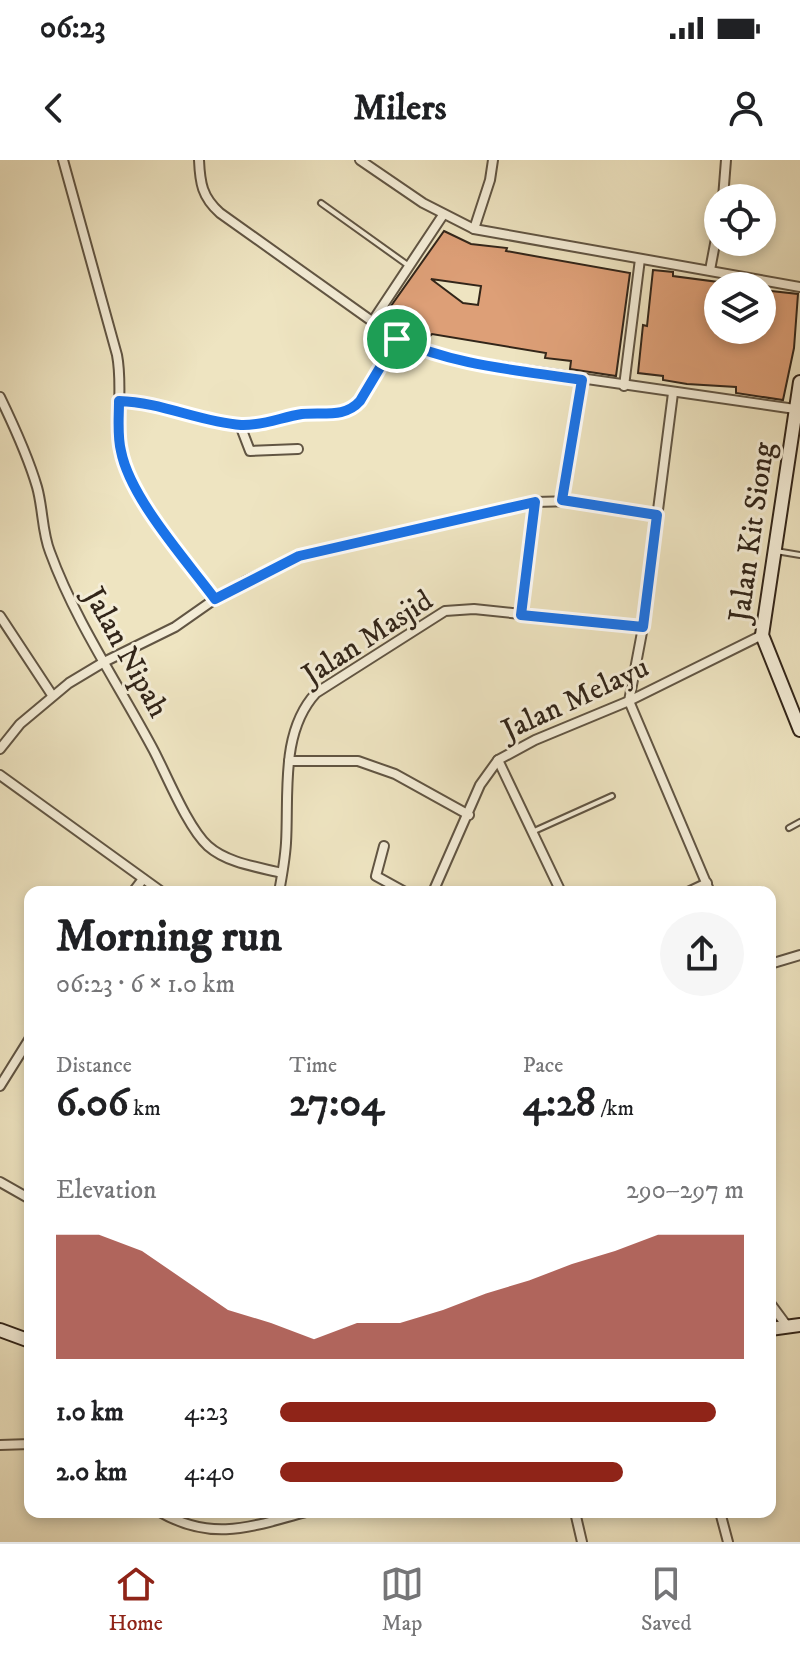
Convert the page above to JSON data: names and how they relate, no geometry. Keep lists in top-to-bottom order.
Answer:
{
  "streets": {
    "street": [
      "Jalan Kit Siong",
      "Jalan Masjid",
      "Jalan Nipah",
      "Jalan Melayu"
    ]
  },
  "crossings": [
    ["Jalan Kit Siong", "Jalan Melayu"],
    ["Jalan Masjid", "Jalan Nipah"]
  ],
  "page": {
    "status": "06:23",
    "header": "Milers",
    "heading": ["Morning run", "06:23 · 6 × 1.0 km"],
    "stats": [
      ["Distance", "6.06 km"],
      ["Time", "27:04"],
      ["Pace", "4:28 /km"]
    ],
    "chart": ["Elevation", "290–297 m"],
    "list": [
      {
        "name": "1.0 km",
        "note": "4:23"
      },
      {
        "name": "2.0 km",
        "note": "4:40"
      }
    ],
    "tabs": ["Home", "Map", "Saved"]
  }
}
